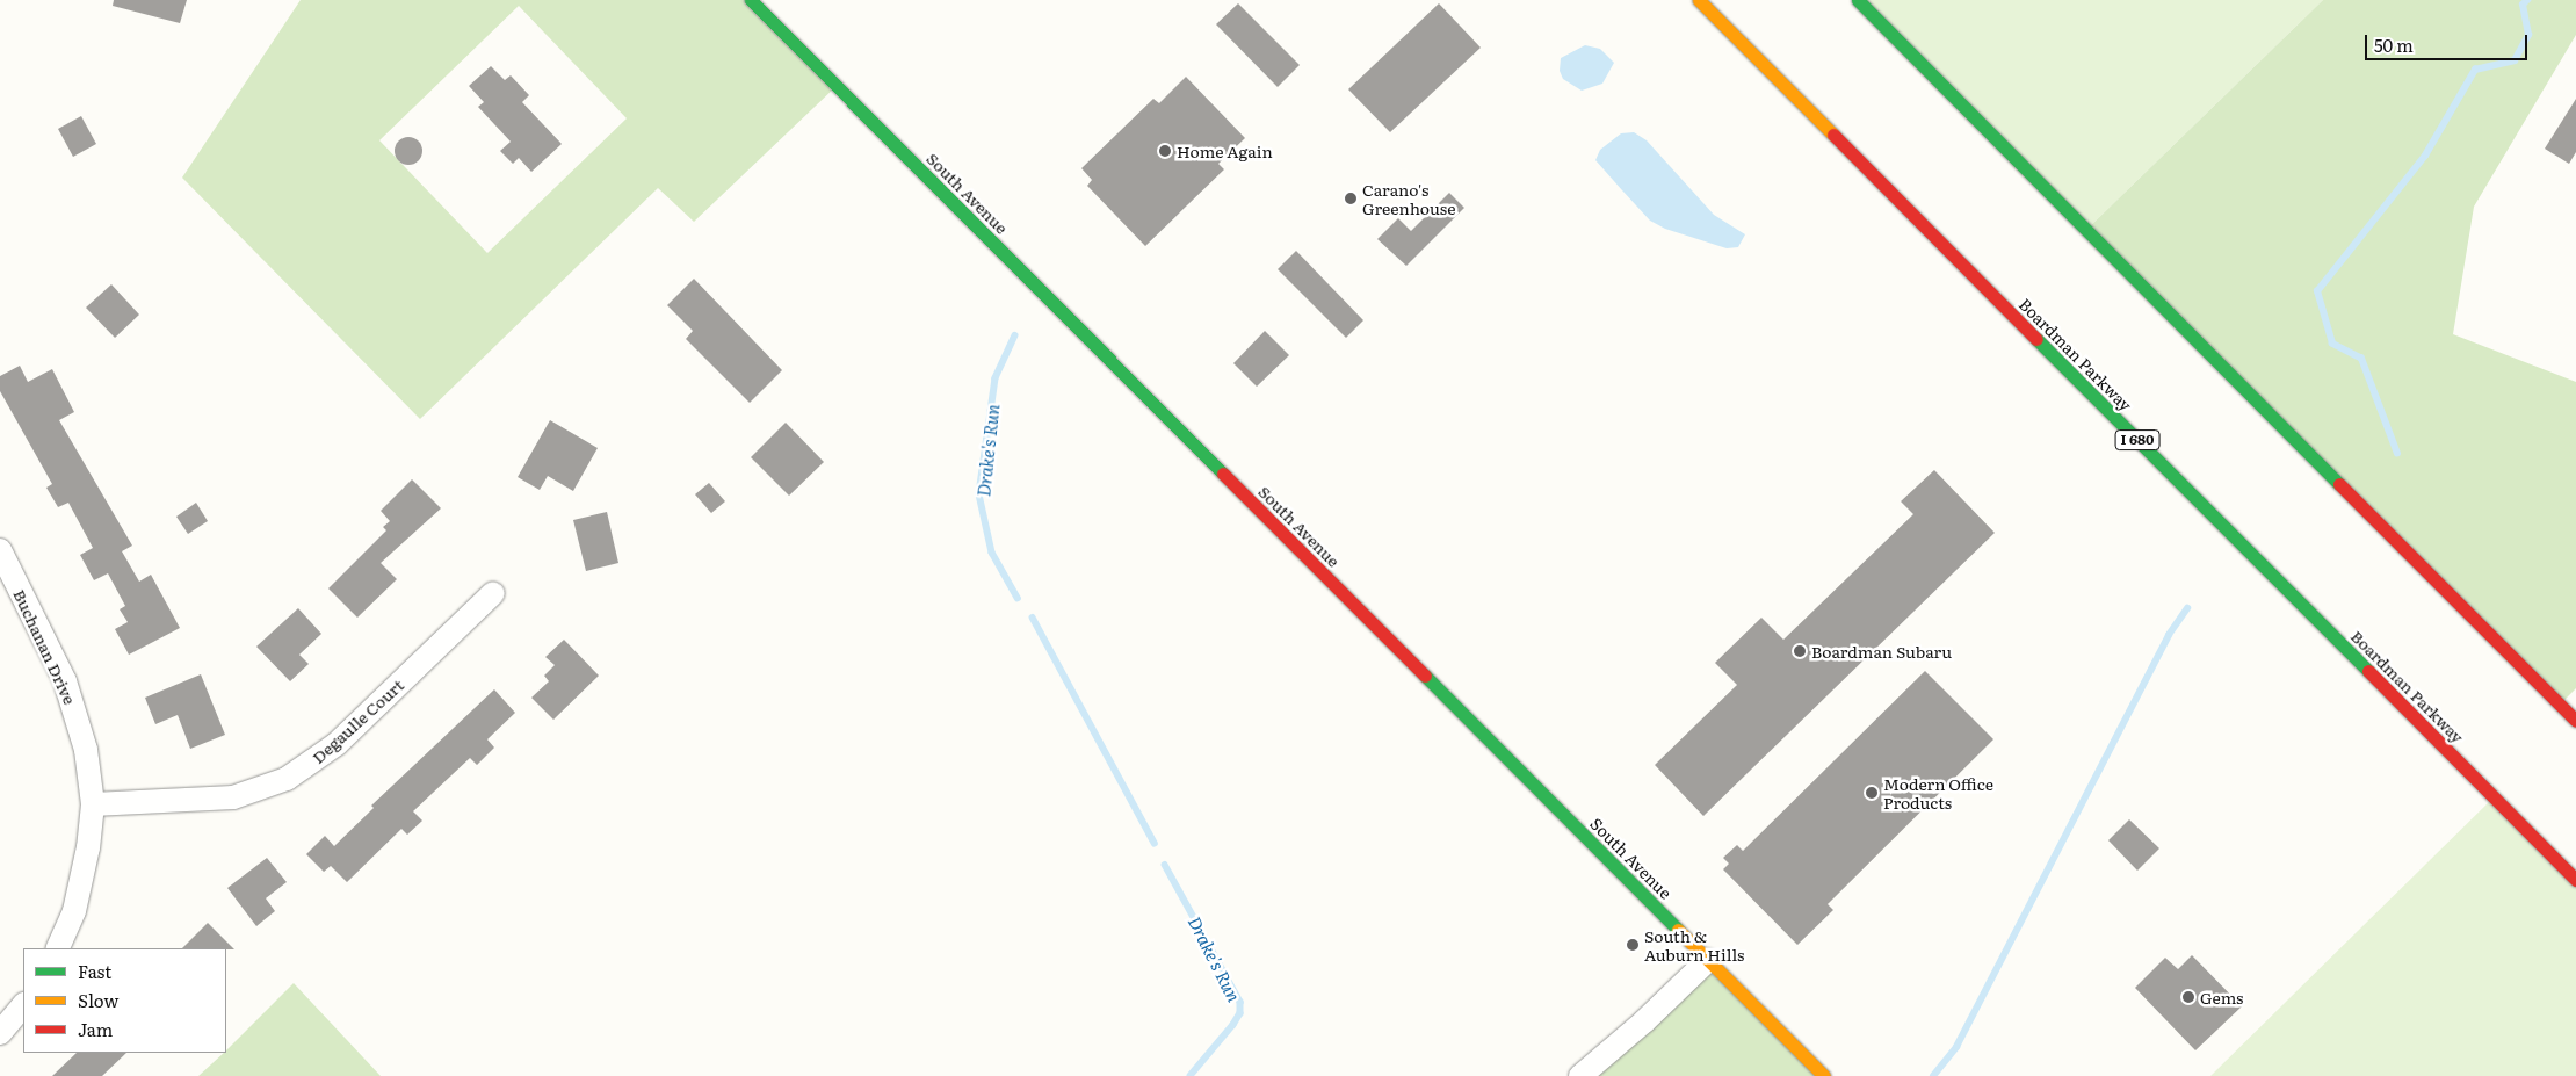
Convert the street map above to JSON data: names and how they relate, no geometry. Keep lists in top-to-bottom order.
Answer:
{
  "streets": {
    "main road": ["South Avenue", "Boardman Parkway", "I 680"],
    "street": ["Buchanan Drive", "Degaulle Court"]
  },
  "crossings": [
    ["Buchanan Drive", "Degaulle Court"]
  ],
  "water": ["Drake's Run"],
  "places": [
    "Home Again",
    "Carano's Greenhouse",
    "Boardman Subaru",
    "Modern Office Products",
    "South & Auburn Hills",
    "Gems"
  ],
  "legend": ["Fast", "Slow", "Jam"],
  "scale_bar": "50 m"
}
